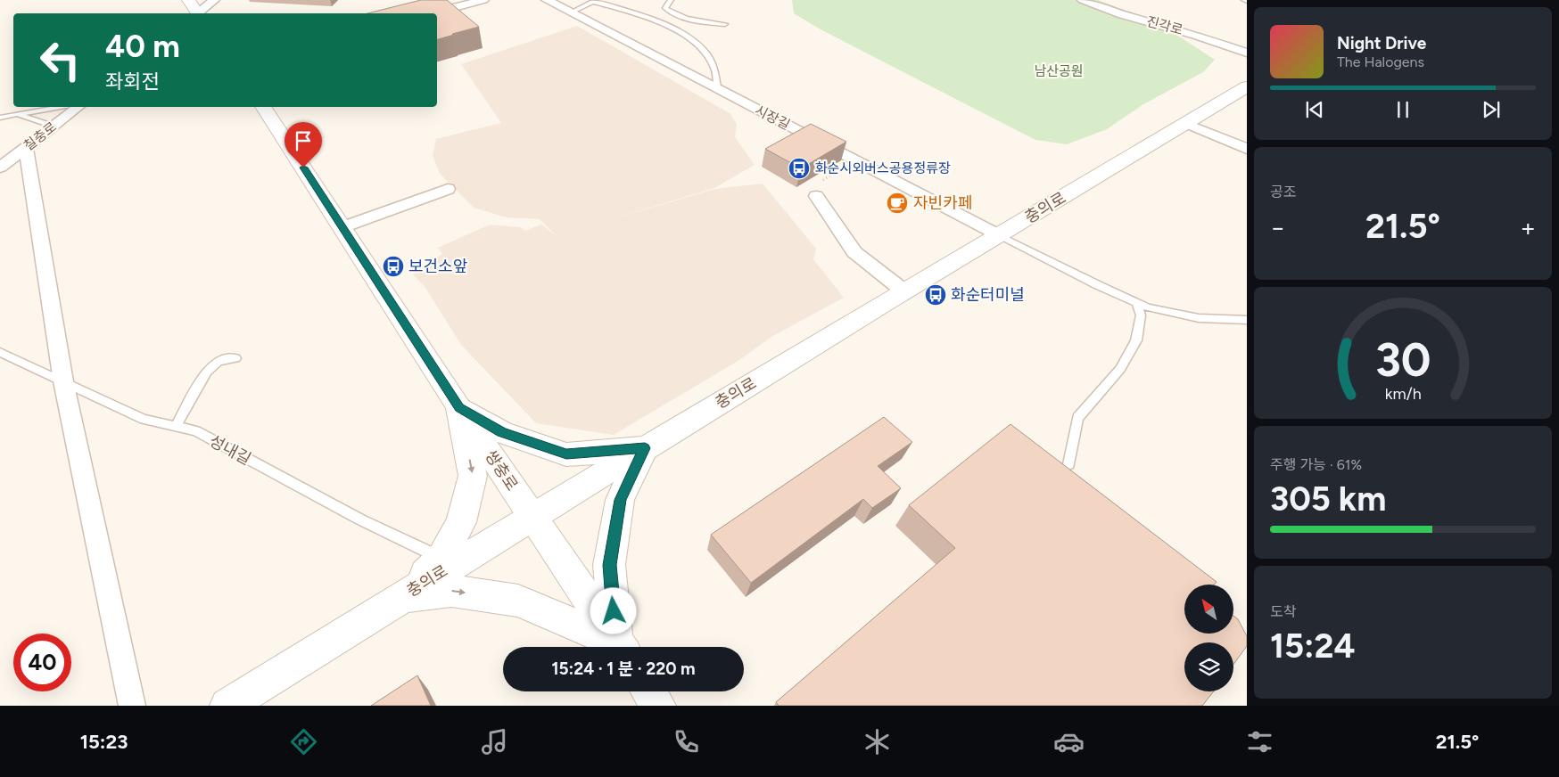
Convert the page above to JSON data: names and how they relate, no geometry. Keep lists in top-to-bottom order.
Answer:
{
  "streets": {
    "street": [
      "진각로",
      "시장길",
      "칠충로",
      "충의로",
      "쌍충로"
    ],
    "lane": ["성내길"]
  },
  "crossings": [
    ["시장길", "충의로"],
    ["충의로", "성내길"],
    ["충의로", "쌍충로"]
  ],
  "parks": ["남산공원"],
  "places": {
    "bus stop": ["화순시외버스공용정류장", "보건소앞", "화순터미널"],
    "cafe": ["자빈카페"]
  },
  "north": "top left",
  "page": {
    "turn": ["40 m", "좌회전"],
    "song": ["Night Drive", "The Halogens"],
    "tile": [
      "공조",
      ["주행 가능 · 61%", "305 km"],
      ["도착", "15:24"]
    ],
    "heat": ["−", "21.5°", "+"],
    "limit": "40",
    "trip": "15:24 · 1 분 · 220 m",
    "tabs": ["15:23", "21.5°"],
    "gauge": ["30", "km/h"]
  }
}
